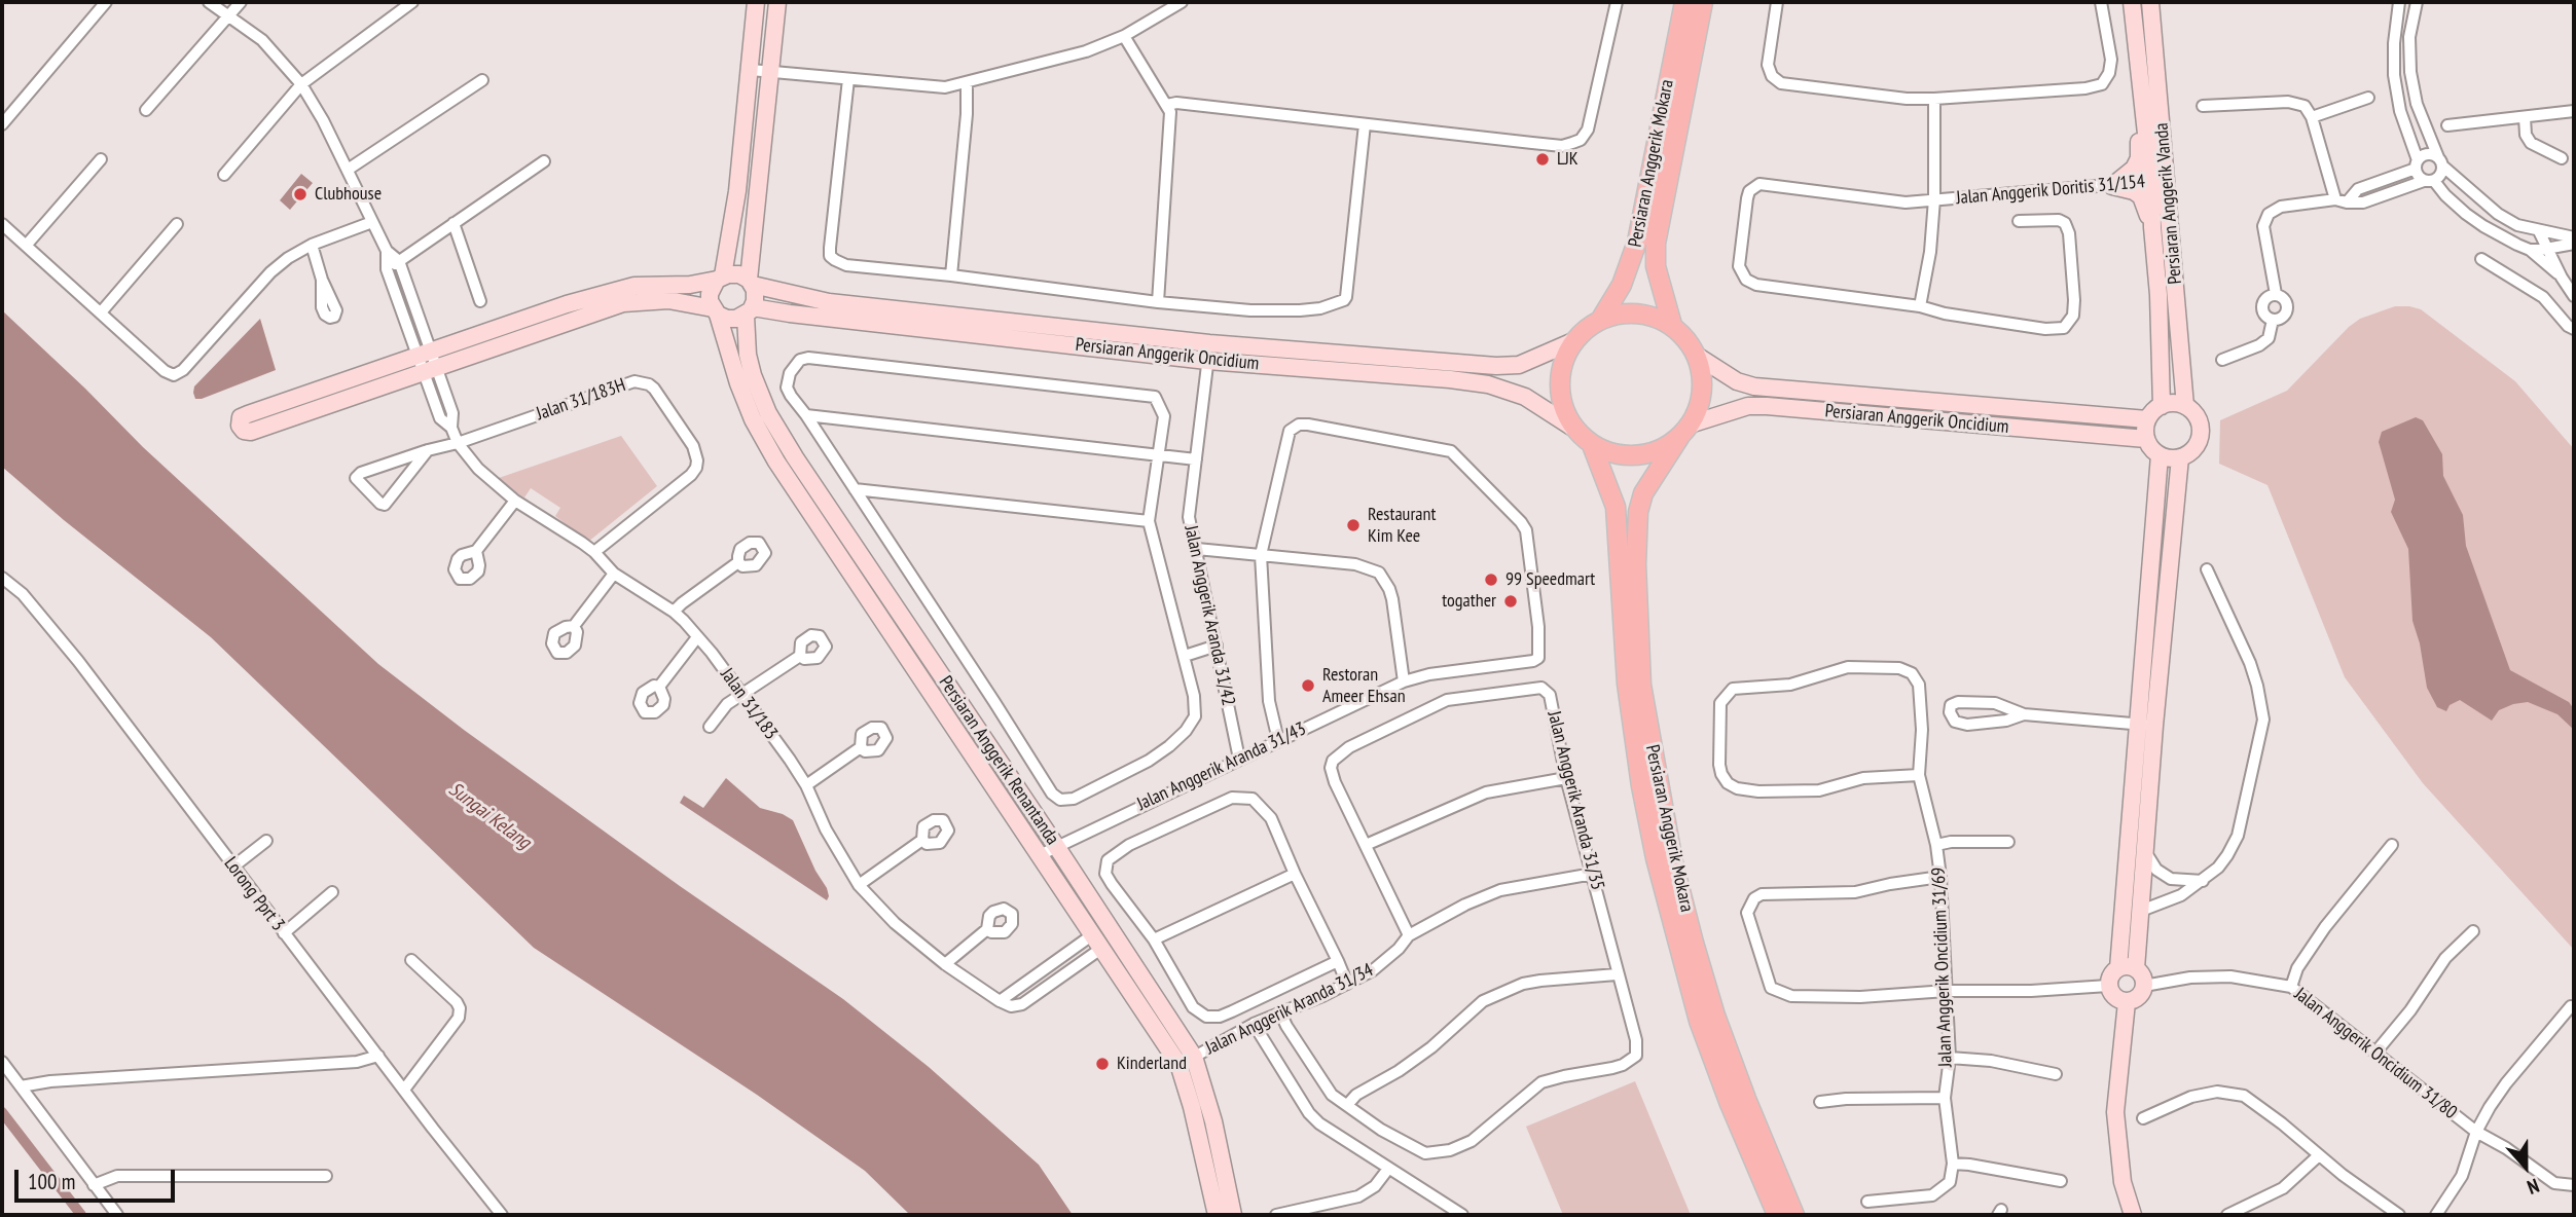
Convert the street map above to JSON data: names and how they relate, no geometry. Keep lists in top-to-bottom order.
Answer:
{
  "streets": {
    "main road": [
      "Persiaran Anggerik Mokara",
      "Persiaran Anggerik Vanda",
      "Persiaran Anggerik Oncidium",
      "Persiaran Anggerik Renantanda"
    ],
    "street": [
      "Jalan Anggerik Doritis 31/154",
      "Jalan 31/183H",
      "Jalan Anggerik Aranda 31/42",
      "Jalan 31/183",
      "Jalan Anggerik Aranda 31/43",
      "Jalan Anggerik Aranda 31/35",
      "Lorong Pprt 3",
      "Jalan Anggerik Oncidium 31/69",
      "Jalan Anggerik Aranda 31/34",
      "Jalan Anggerik Oncidium 31/80"
    ]
  },
  "crossings": [
    ["Persiaran Anggerik Mokara", "Persiaran Anggerik Oncidium"],
    ["Jalan Anggerik Doritis 31/154", "Persiaran Anggerik Vanda"],
    ["Persiaran Anggerik Vanda", "Persiaran Anggerik Oncidium"],
    ["Persiaran Anggerik Oncidium", "Jalan Anggerik Aranda 31/42"],
    ["Persiaran Anggerik Oncidium", "Persiaran Anggerik Renantanda"],
    ["Jalan 31/183H", "Jalan 31/183"],
    ["Jalan Anggerik Aranda 31/42", "Jalan Anggerik Aranda 31/43"],
    ["Persiaran Anggerik Renantanda", "Jalan Anggerik Aranda 31/43"],
    ["Persiaran Anggerik Renantanda", "Jalan Anggerik Aranda 31/34"],
    ["Jalan Anggerik Aranda 31/35", "Jalan Anggerik Aranda 31/34"]
  ],
  "water": ["Sungai Kelang"],
  "places": [
    "LJK",
    "Clubhouse",
    "Restaurant Kim Kee",
    "99 Speedmart",
    "togather",
    "Restoran Ameer Ehsan",
    "Kinderland"
  ],
  "scale_bar": "100 m",
  "north": "bottom"
}
